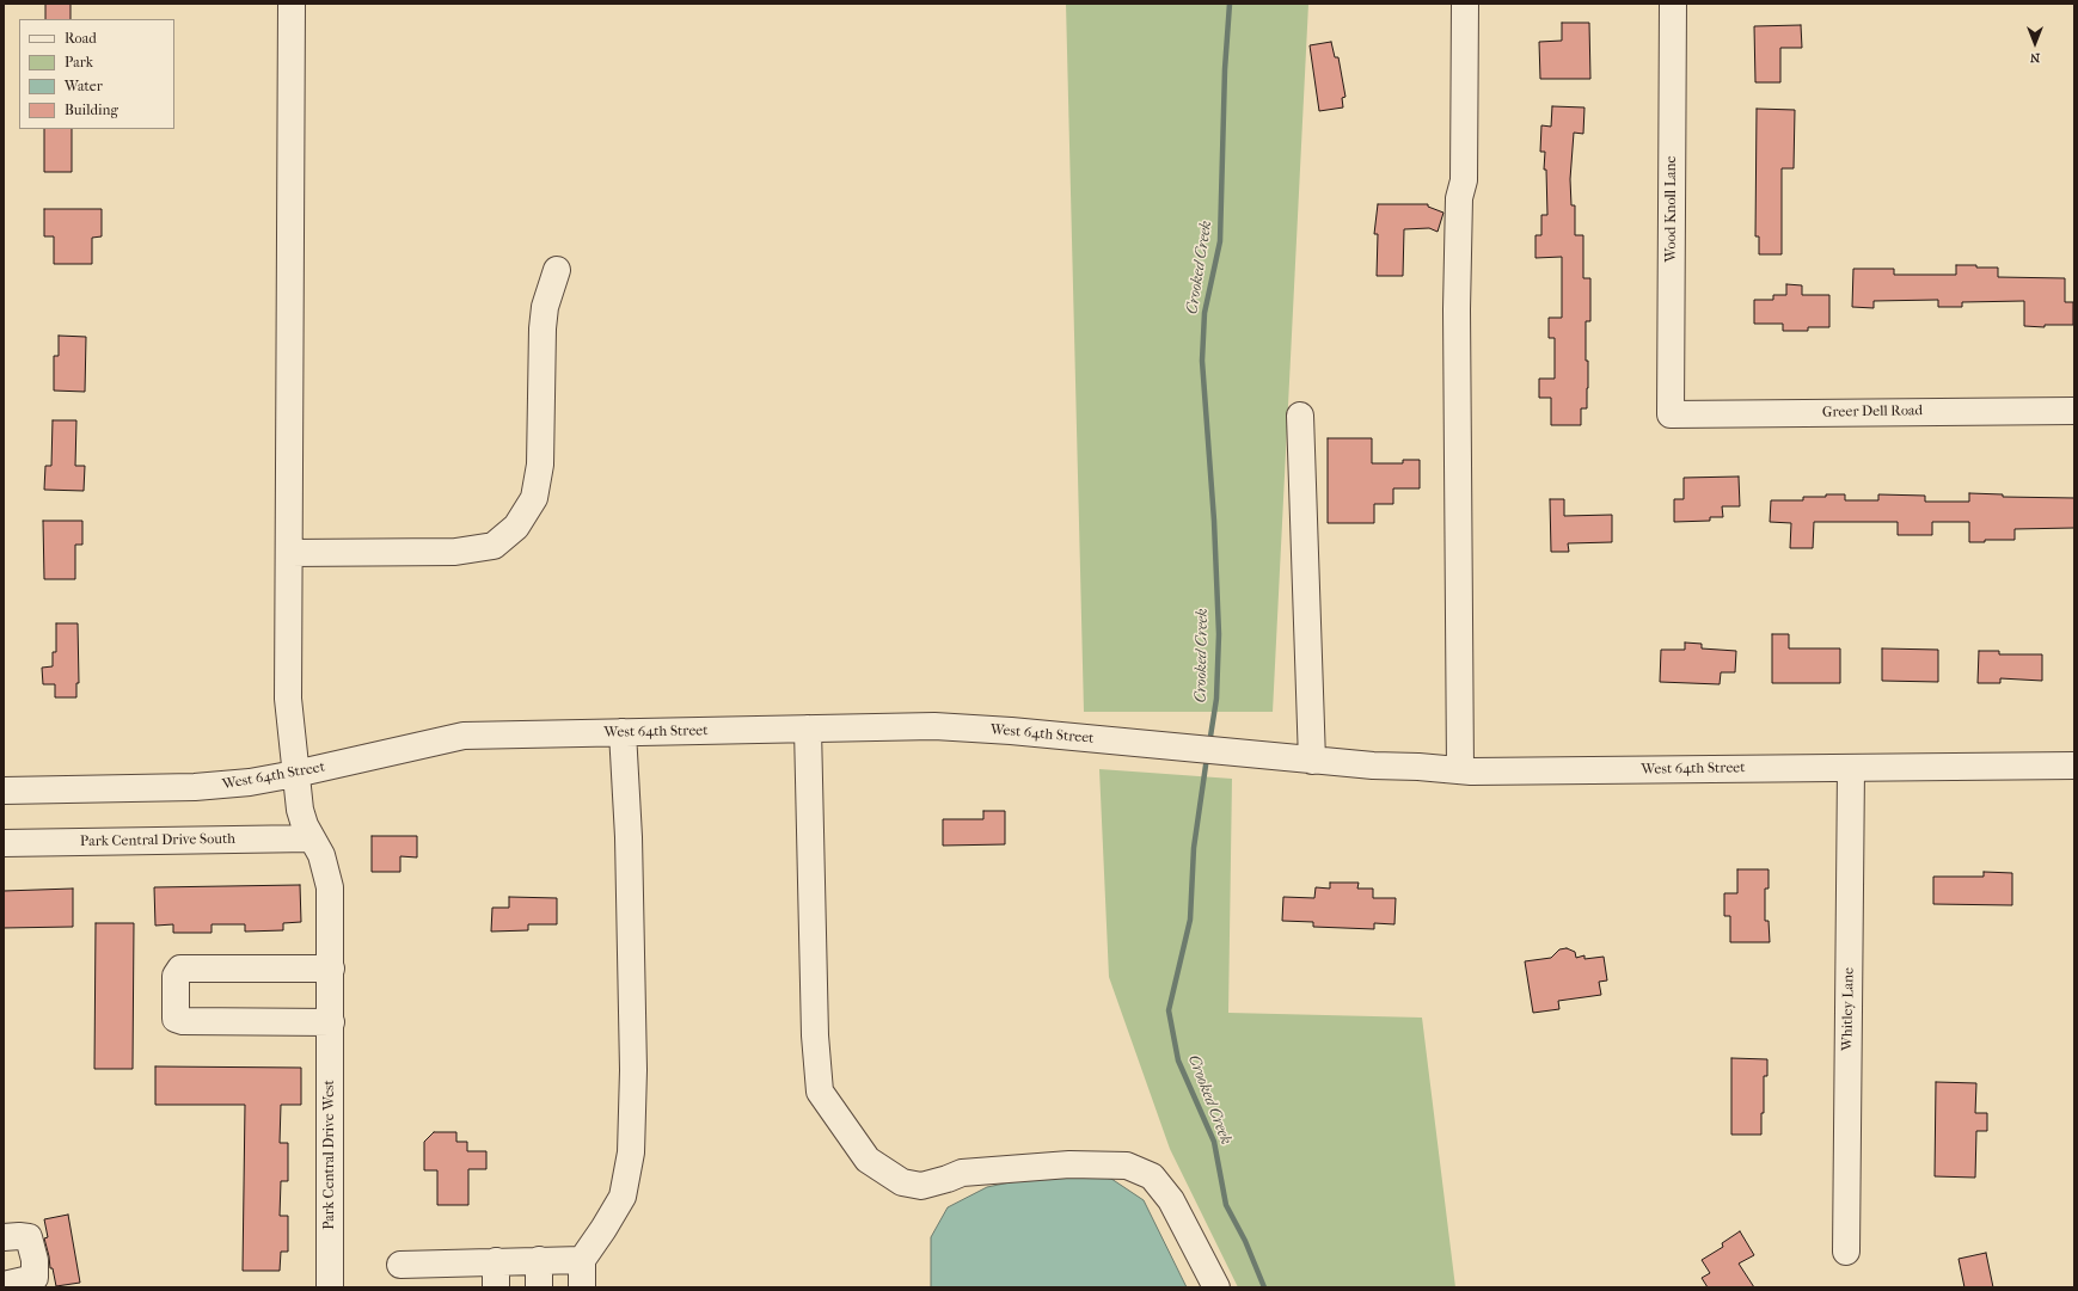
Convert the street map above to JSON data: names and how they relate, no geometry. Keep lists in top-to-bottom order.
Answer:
{
  "streets": {
    "street": [
      "Wood Knoll Lane",
      "Greer Dell Road",
      "West 64th Street",
      "Park Central Drive South",
      "Whitley Lane",
      "Park Central Drive West"
    ]
  },
  "crossings": [
    ["Wood Knoll Lane", "Greer Dell Road"],
    ["West 64th Street", "Whitley Lane"],
    ["West 64th Street", "Park Central Drive West"],
    ["Park Central Drive South", "Park Central Drive West"]
  ],
  "water": ["Crooked Creek"],
  "legend": [
    "Road",
    "Park",
    "Water",
    "Building"
  ],
  "north": "bottom"
}
